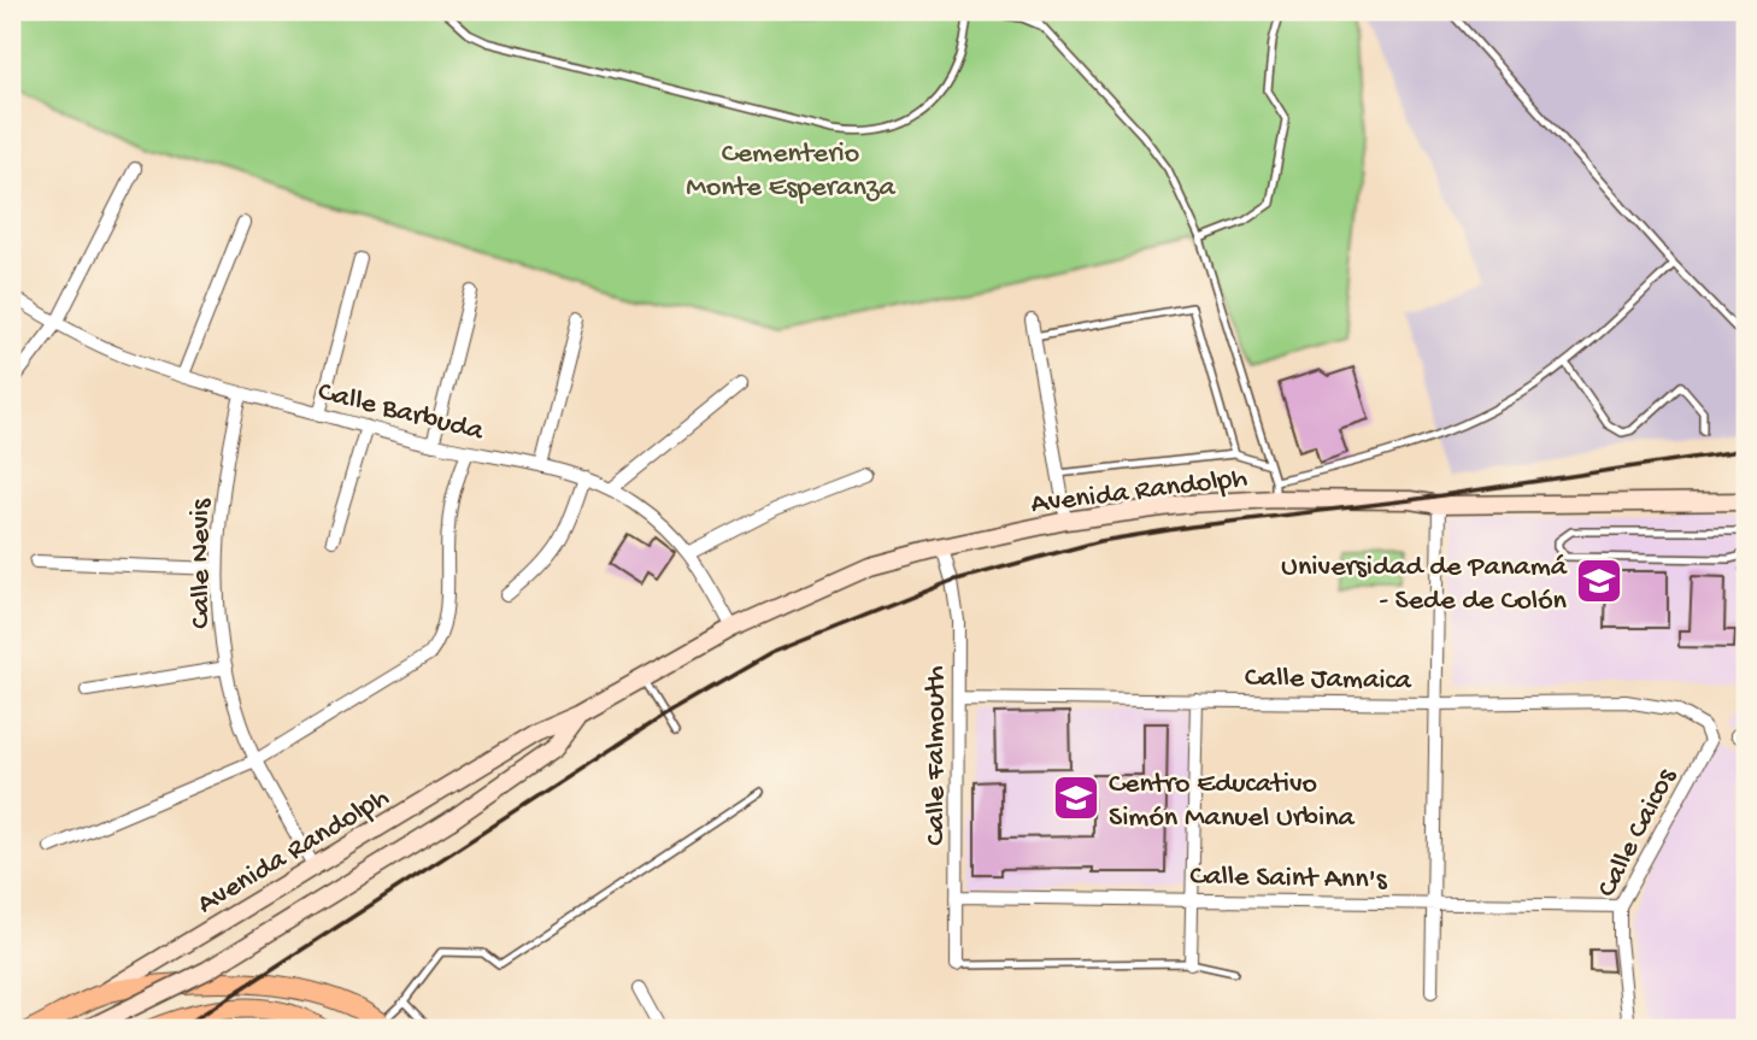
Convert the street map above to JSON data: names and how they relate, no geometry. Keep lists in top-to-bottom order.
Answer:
{
  "streets": {
    "main road": ["Avenida Randolph"],
    "street": [
      "Calle Barbuda",
      "Calle Nevis",
      "Calle Jamaica",
      "Calle Falmouth",
      "Calle Caicos",
      "Calle Saint Ann's"
    ]
  },
  "crossings": [
    ["Calle Barbuda", "Avenida Randolph"],
    ["Calle Barbuda", "Calle Nevis"],
    ["Avenida Randolph", "Calle Nevis"],
    ["Avenida Randolph", "Calle Falmouth"],
    ["Calle Jamaica", "Calle Falmouth"],
    ["Calle Jamaica", "Calle Caicos"],
    ["Calle Falmouth", "Calle Saint Ann's"],
    ["Calle Caicos", "Calle Saint Ann's"]
  ],
  "parks": ["Cementerio Monte Esperanza"],
  "places": {
    "school or university": ["Universidad de Panamá - Sede de Colón", "Centro Educativo Simón Manuel Urbina"]
  }
}
